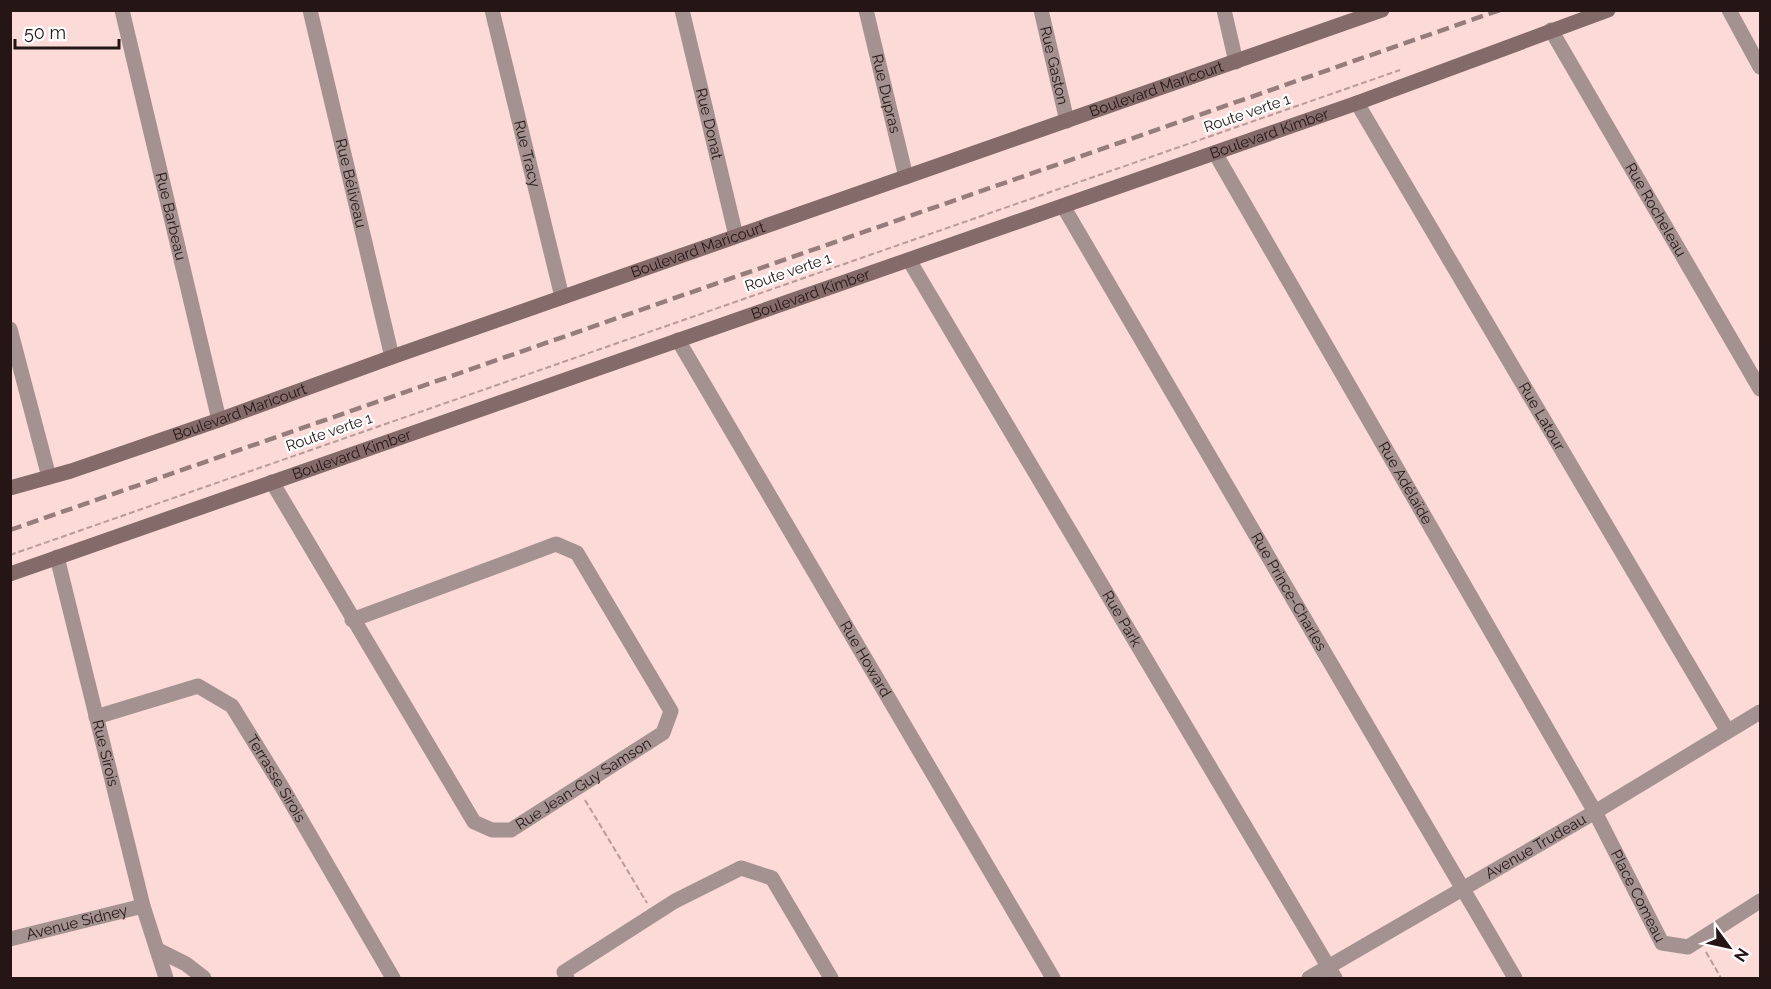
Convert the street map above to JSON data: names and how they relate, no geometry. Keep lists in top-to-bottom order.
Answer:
{
  "streets": {
    "street": [
      "Rue Gaston",
      "Boulevard Maricourt",
      "Rue Dupras",
      "Rue Donat",
      "Boulevard Kimber",
      "Rue Tracy",
      "Rue Béliveau",
      "Rue Rocheleau",
      "Rue Barbeau",
      "Rue Latour",
      "Rue Adélaïde",
      "Rue Prince-Charles",
      "Rue Park",
      "Rue Howard",
      "Rue Sirois",
      "Terrasse Sirois",
      "Rue Jean-Guy Samson",
      "Avenue Trudeau",
      "Place Comeau",
      "Avenue Sidney"
    ],
    "path": ["Route verte 1"]
  },
  "crossings": [
    ["Rue Gaston", "Boulevard Maricourt"],
    ["Boulevard Maricourt", "Rue Dupras"],
    ["Boulevard Maricourt", "Rue Donat"],
    ["Boulevard Maricourt", "Rue Tracy"],
    ["Boulevard Maricourt", "Rue Béliveau"],
    ["Boulevard Maricourt", "Rue Barbeau"],
    ["Boulevard Kimber", "Rue Rocheleau"],
    ["Boulevard Kimber", "Rue Latour"],
    ["Boulevard Kimber", "Rue Adélaïde"],
    ["Boulevard Kimber", "Rue Prince-Charles"],
    ["Boulevard Kimber", "Rue Park"],
    ["Boulevard Kimber", "Rue Howard"],
    ["Boulevard Kimber", "Rue Sirois"],
    ["Boulevard Kimber", "Rue Jean-Guy Samson"],
    ["Rue Latour", "Avenue Trudeau"],
    ["Rue Adélaïde", "Avenue Trudeau"],
    ["Rue Adélaïde", "Place Comeau"],
    ["Rue Prince-Charles", "Avenue Trudeau"],
    ["Rue Park", "Avenue Trudeau"],
    ["Rue Sirois", "Terrasse Sirois"],
    ["Rue Sirois", "Avenue Sidney"],
    ["Avenue Trudeau", "Place Comeau"]
  ],
  "scale_bar": "50 m",
  "north": "bottom right"
}
